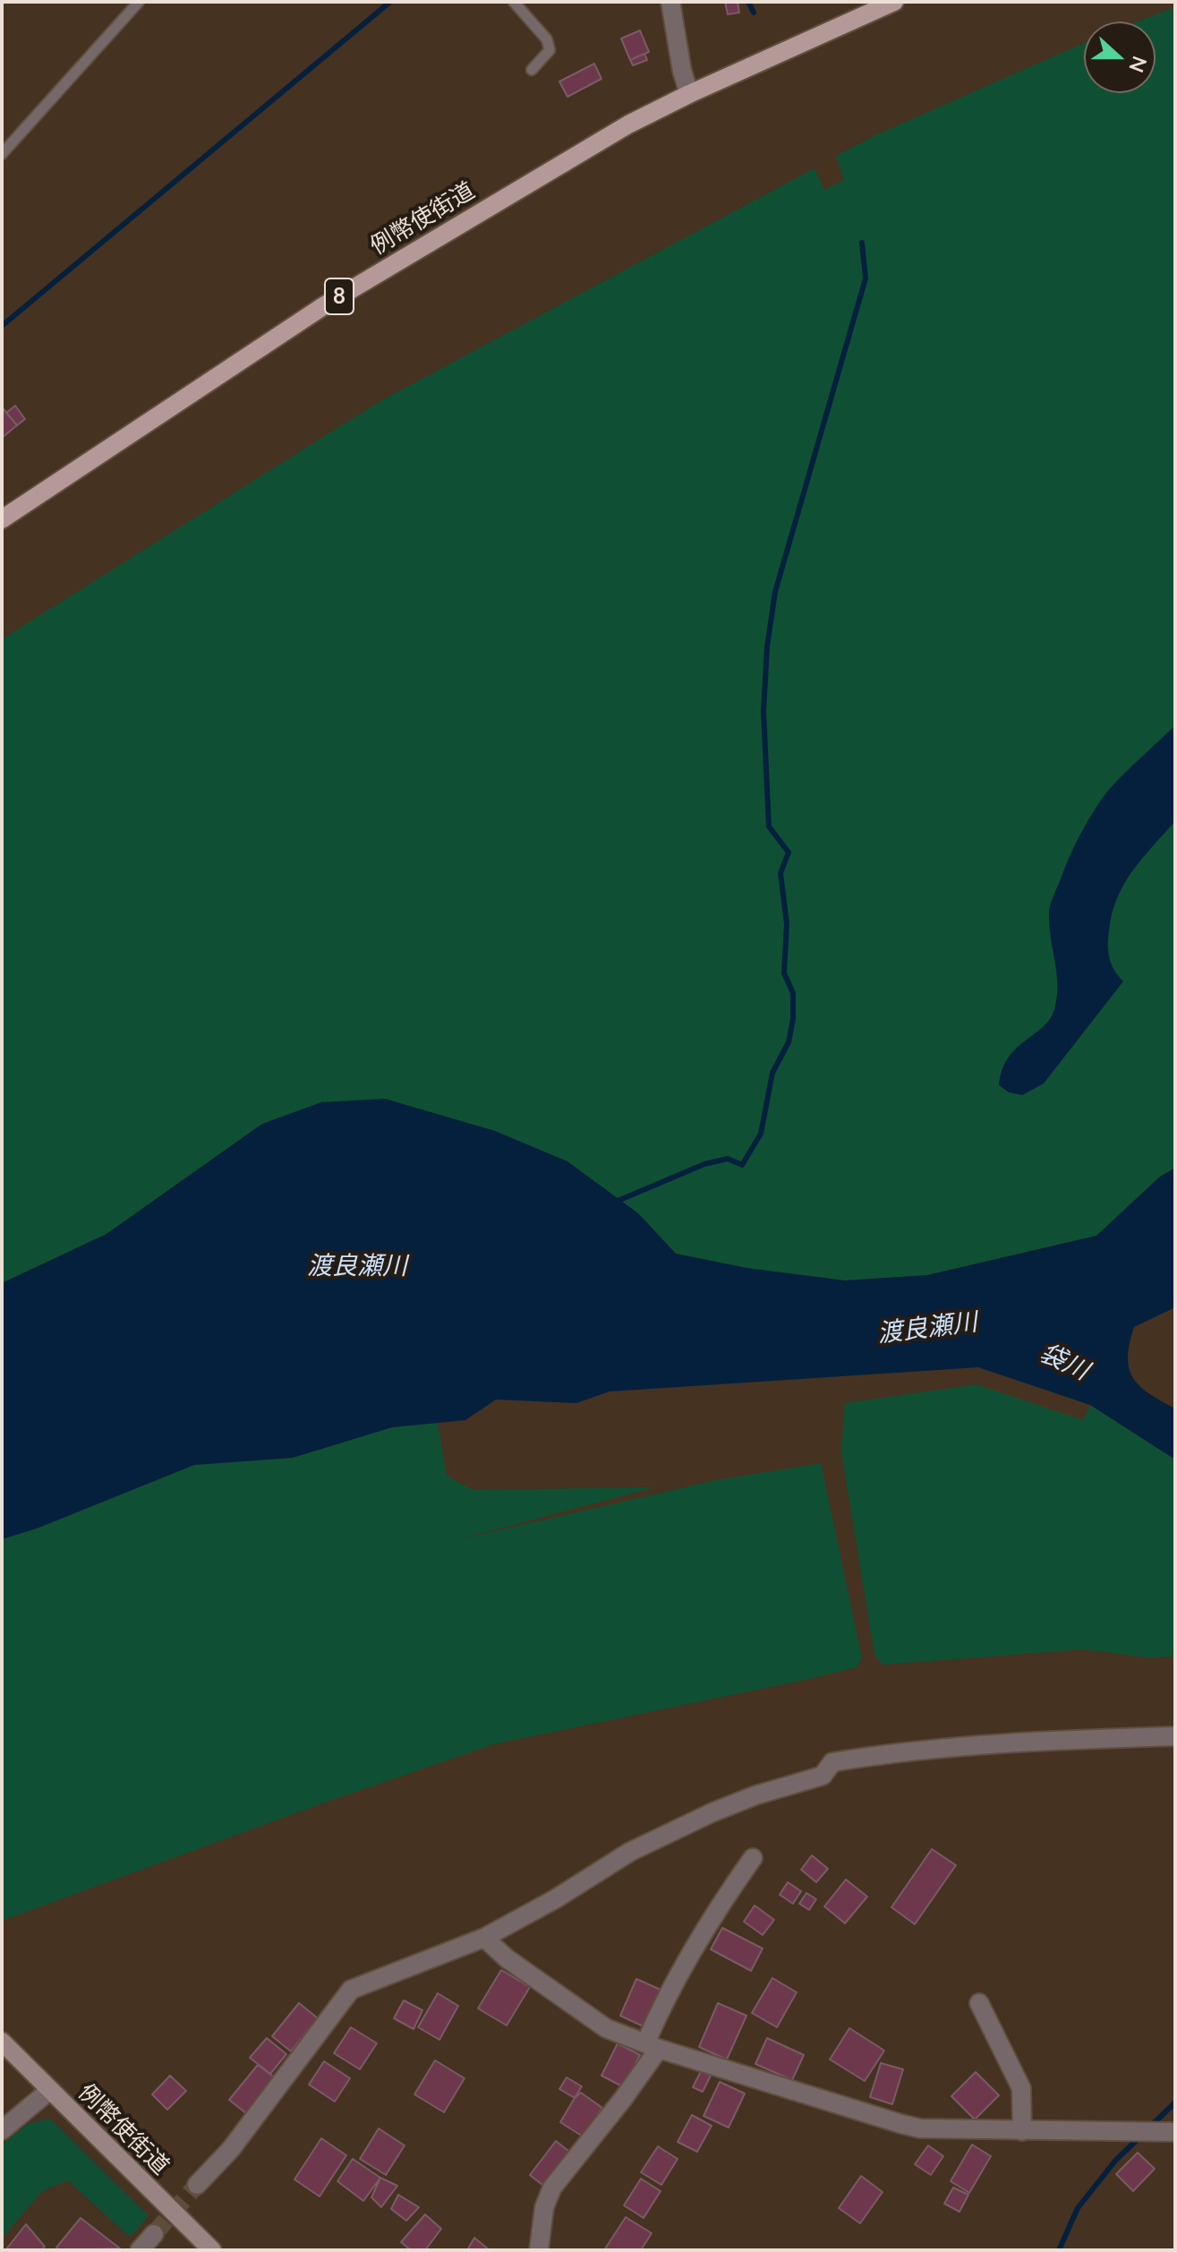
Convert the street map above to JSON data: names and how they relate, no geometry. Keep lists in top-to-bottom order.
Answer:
{
  "streets": {
    "main road": ["例幣使街道", "8"]
  },
  "crossings": [
    ["例幣使街道", "8"]
  ],
  "water": ["渡良瀬川", "袋川"],
  "north": "right"
}
